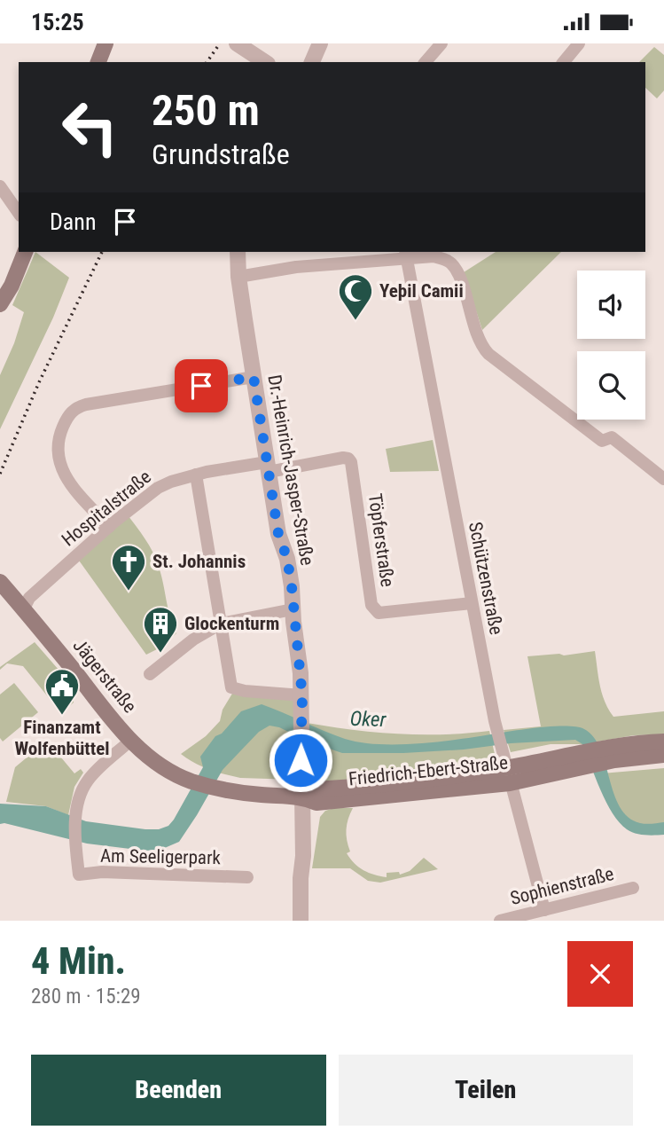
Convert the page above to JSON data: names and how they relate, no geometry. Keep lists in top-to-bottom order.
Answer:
{
  "streets": {
    "main road": ["Jägerstraße", "Friedrich-Ebert-Straße"],
    "street": [
      "Dr.-Heinrich-Jasper-Straße",
      "Hospitalstraße",
      "Töpferstraße",
      "Schützenstraße",
      "Am Seeligerpark",
      "Sophienstraße"
    ]
  },
  "crossings": [
    ["Dr.-Heinrich-Jasper-Straße", "Hospitalstraße"],
    ["Dr.-Heinrich-Jasper-Straße", "Töpferstraße"],
    ["Dr.-Heinrich-Jasper-Straße", "Jägerstraße"],
    ["Dr.-Heinrich-Jasper-Straße", "Friedrich-Ebert-Straße"],
    ["Hospitalstraße", "Töpferstraße"],
    ["Hospitalstraße", "Jägerstraße"],
    ["Töpferstraße", "Schützenstraße"],
    ["Schützenstraße", "Friedrich-Ebert-Straße"],
    ["Schützenstraße", "Sophienstraße"],
    ["Jägerstraße", "Friedrich-Ebert-Straße"],
    ["Jägerstraße", "Am Seeligerpark"]
  ],
  "water": ["Oker"],
  "places": {
    "mosque": ["Yeþil Camii"],
    "church": ["St. Johannis"],
    "building": ["Glockenturm"],
    "public building": ["Finanzamt Wolfenbüttel"]
  },
  "page": {
    "status": "15:25",
    "turn": ["250 m", "Grundstraße"],
    "then": "Dann",
    "heading": ["4 Min.", "280 m · 15:29"],
    "buttons": ["Beenden", "Teilen"]
  }
}
